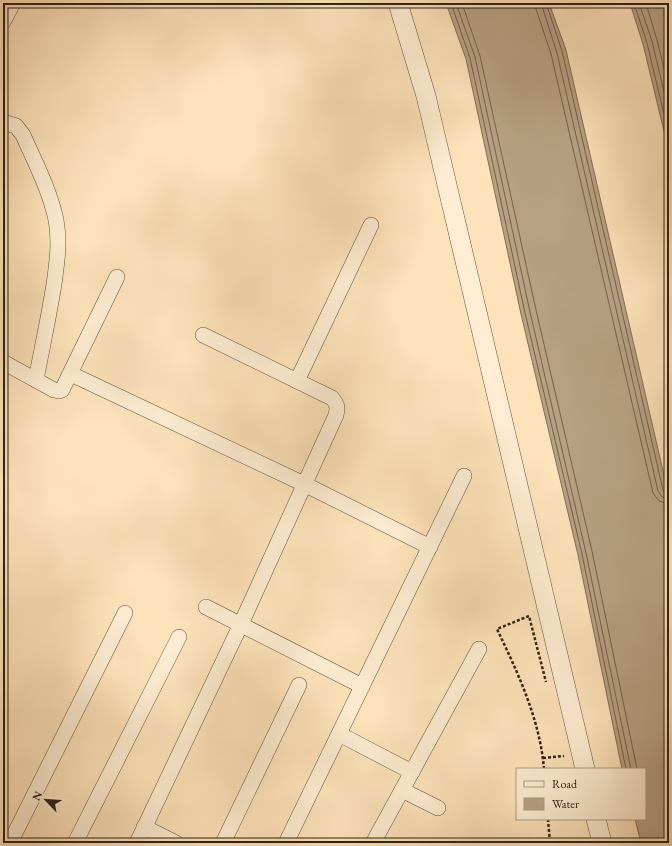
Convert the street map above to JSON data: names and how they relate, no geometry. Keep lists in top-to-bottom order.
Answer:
{
  "legend": ["Road", "Water"],
  "north": "top left"
}
